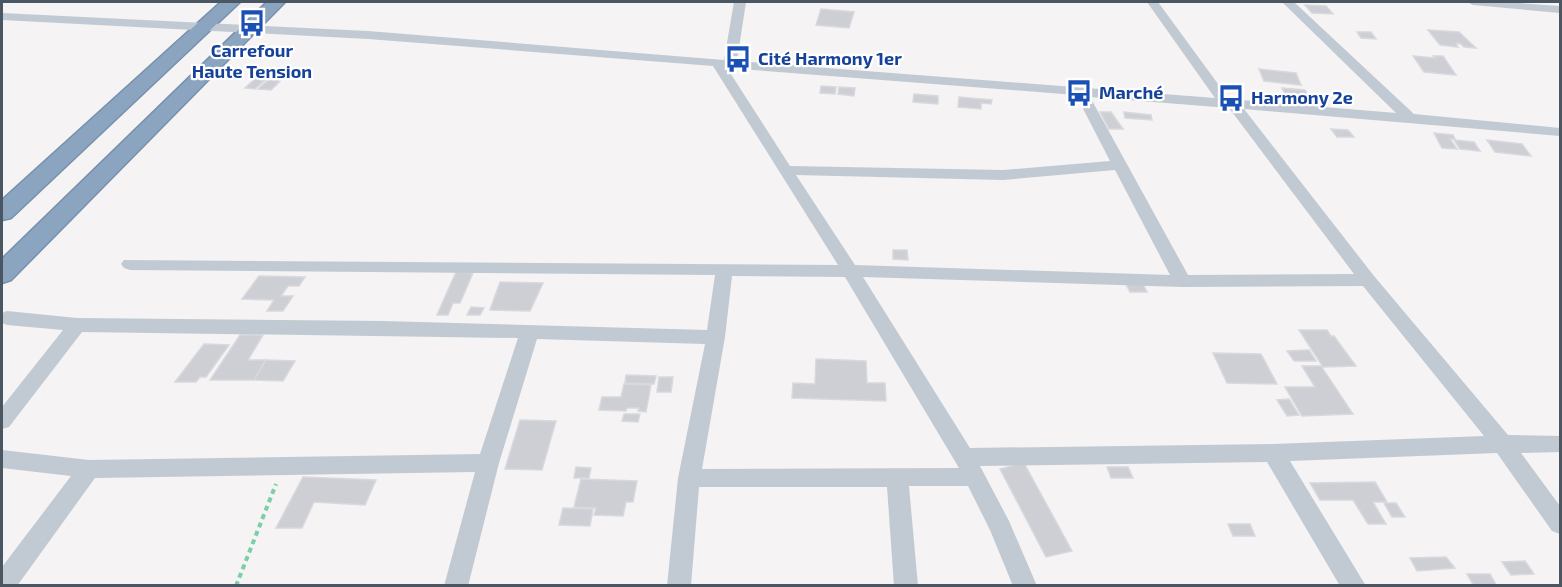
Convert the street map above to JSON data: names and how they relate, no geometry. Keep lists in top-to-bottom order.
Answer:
{
  "places": {
    "bus stop": [
      "Carrefour Haute Tension",
      "Cité Harmony 1er",
      "Marché",
      "Harmony 2e"
    ]
  }
}
